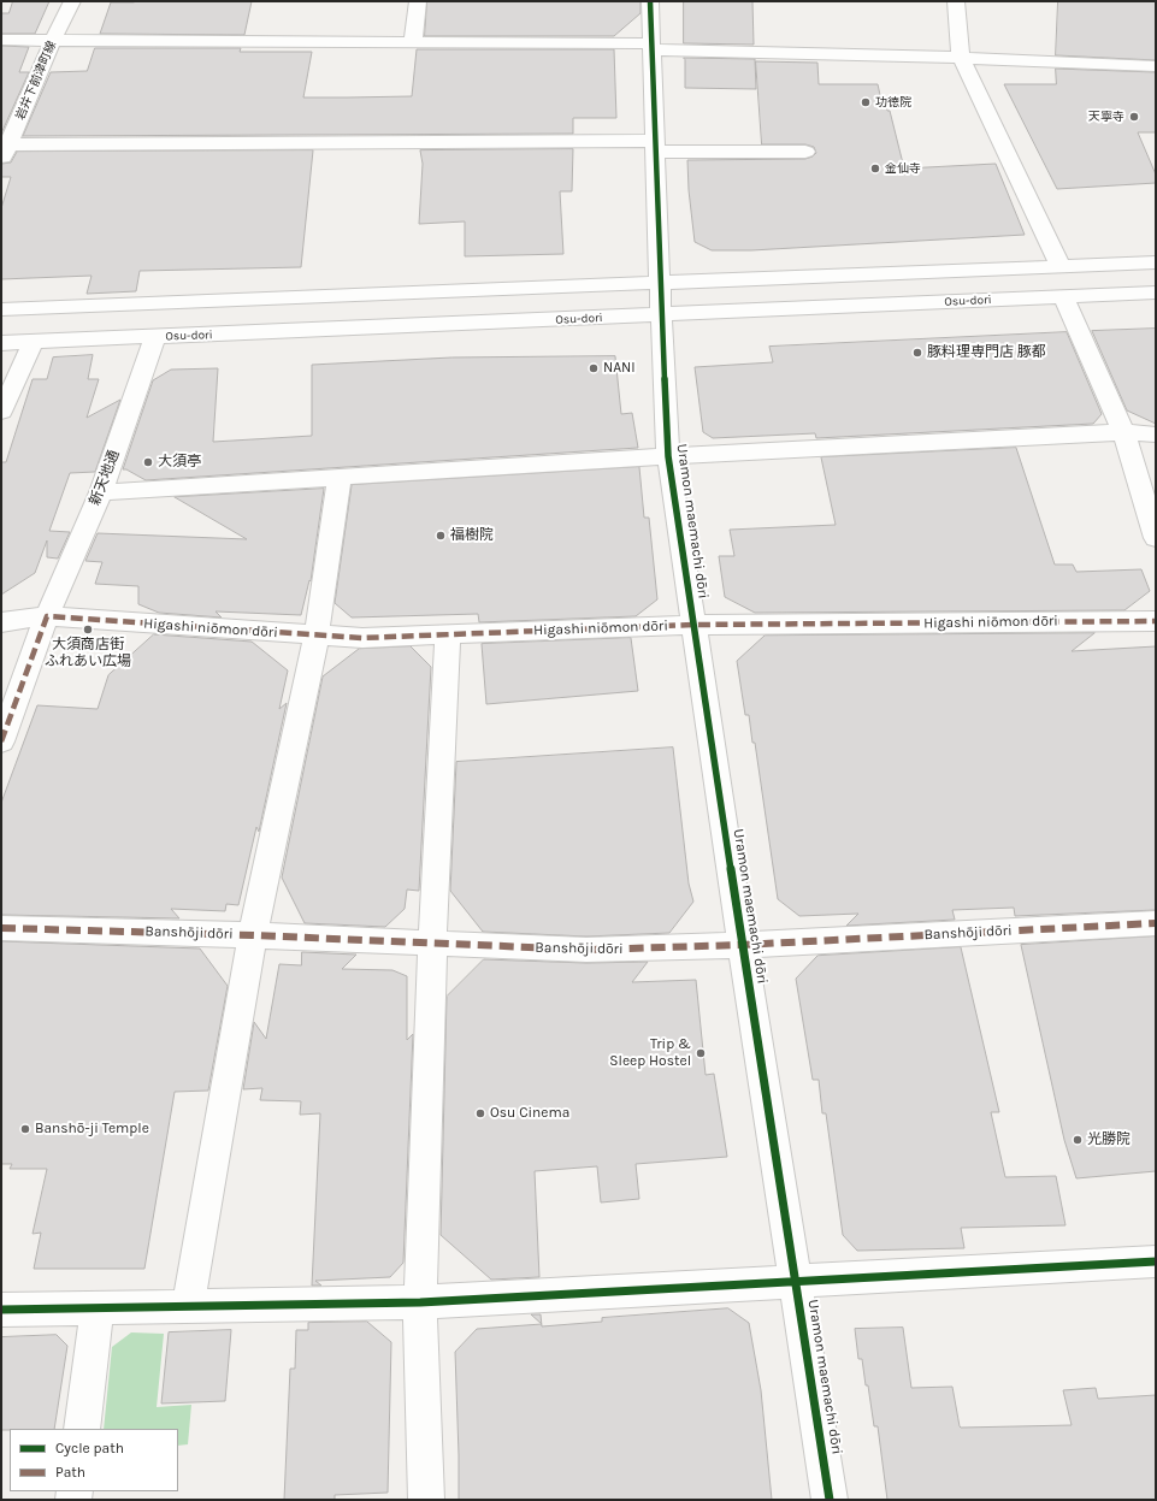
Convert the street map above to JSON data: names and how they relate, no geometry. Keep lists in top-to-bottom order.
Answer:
{
  "streets": {
    "street": [
      "岩井下前津町線",
      "Osu-dori",
      "新天地通",
      "Uramon maemachi dōri",
      "Higashi niōmon dōri",
      "Banshōji dōri"
    ]
  },
  "crossings": [
    ["Osu-dori", "新天地通"],
    ["Osu-dori", "Uramon maemachi dōri"],
    ["新天地通", "Higashi niōmon dōri"],
    ["Uramon maemachi dōri", "Higashi niōmon dōri"],
    ["Uramon maemachi dōri", "Banshōji dōri"]
  ],
  "places": [
    "功徳院",
    "天寧寺",
    "金仙寺",
    "豚料理専門店 豚都",
    "NANI",
    "大須亭",
    "福樹院",
    "大須商店街 ふれあい広場",
    "Trip & Sleep Hostel",
    "Osu Cinema",
    "Banshō-ji Temple",
    "光勝院"
  ],
  "legend": ["Cycle path", "Path"]
}
